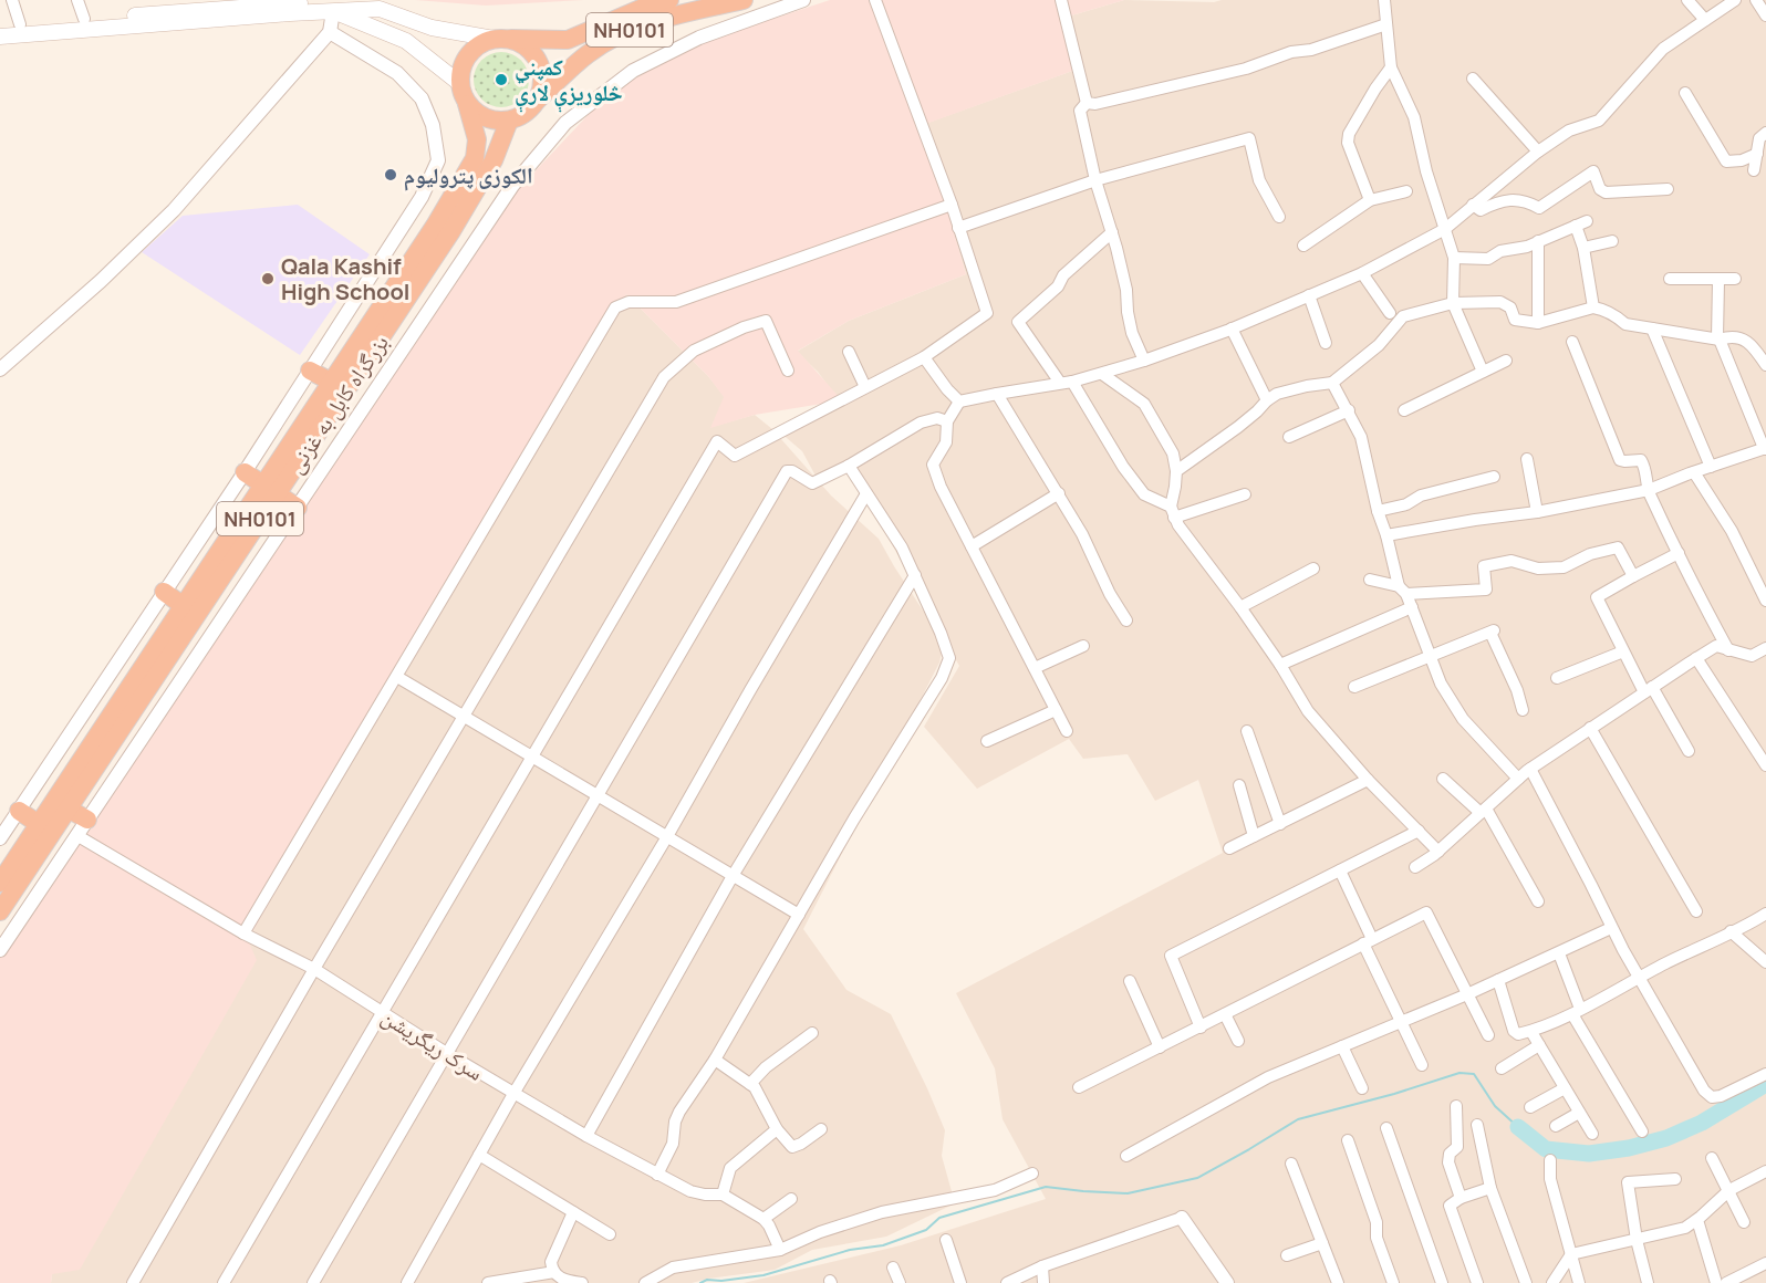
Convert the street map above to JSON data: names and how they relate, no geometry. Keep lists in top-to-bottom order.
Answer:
{
  "streets": {
    "highway": ["NH0101", "بزرگراه کابل به غزنی"],
    "street": ["سرک ریگریشن"]
  },
  "crossings": [
    ["NH0101", "بزرگراه کابل به غزنی"]
  ],
  "places": ["کمپني څلوريزې لارې", "الکوزی پترولیوم", "Qala Kashif High School"]
}
